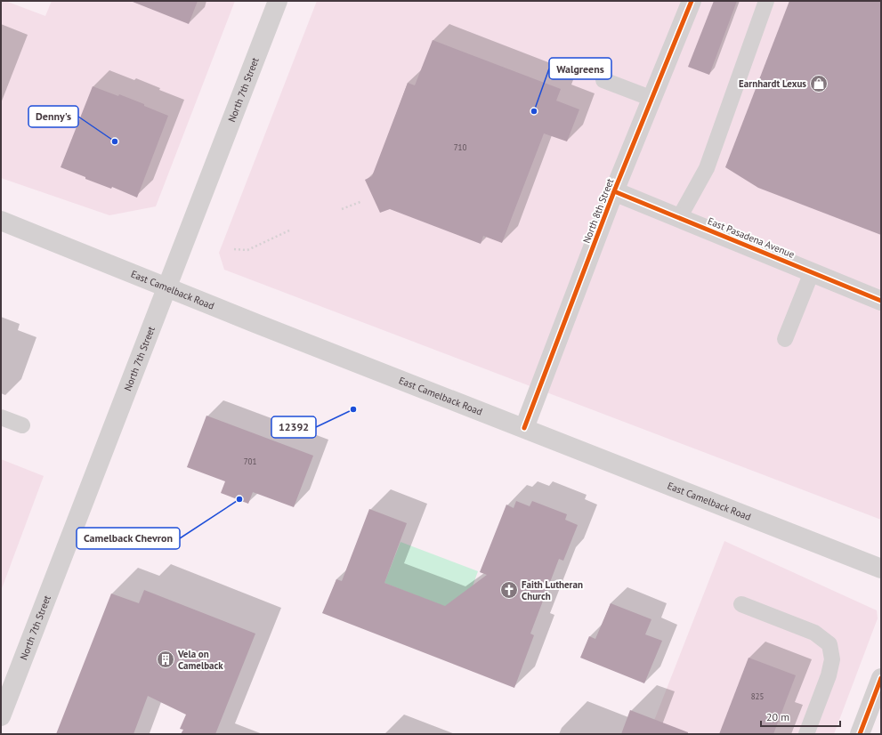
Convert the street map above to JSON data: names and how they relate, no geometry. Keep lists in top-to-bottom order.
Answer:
{
  "streets": {
    "main road": [
      "North 7th Street",
      "North 8th Street",
      "East Pasadena Avenue",
      "East Camelback Road"
    ]
  },
  "crossings": [
    ["North 7th Street", "East Camelback Road"],
    ["North 8th Street", "East Pasadena Avenue"],
    ["North 8th Street", "East Camelback Road"]
  ],
  "places": {
    "shop": ["Earnhardt Lexus"],
    "other": [
      "Walgreens",
      "Denny's",
      "12392",
      "Camelback Chevron"
    ],
    "church": ["Faith Lutheran Church"],
    "building": ["Vela on Camelback"]
  },
  "house_numbers": ["710", "701", "825"],
  "scale_bar": "20 m"
}
